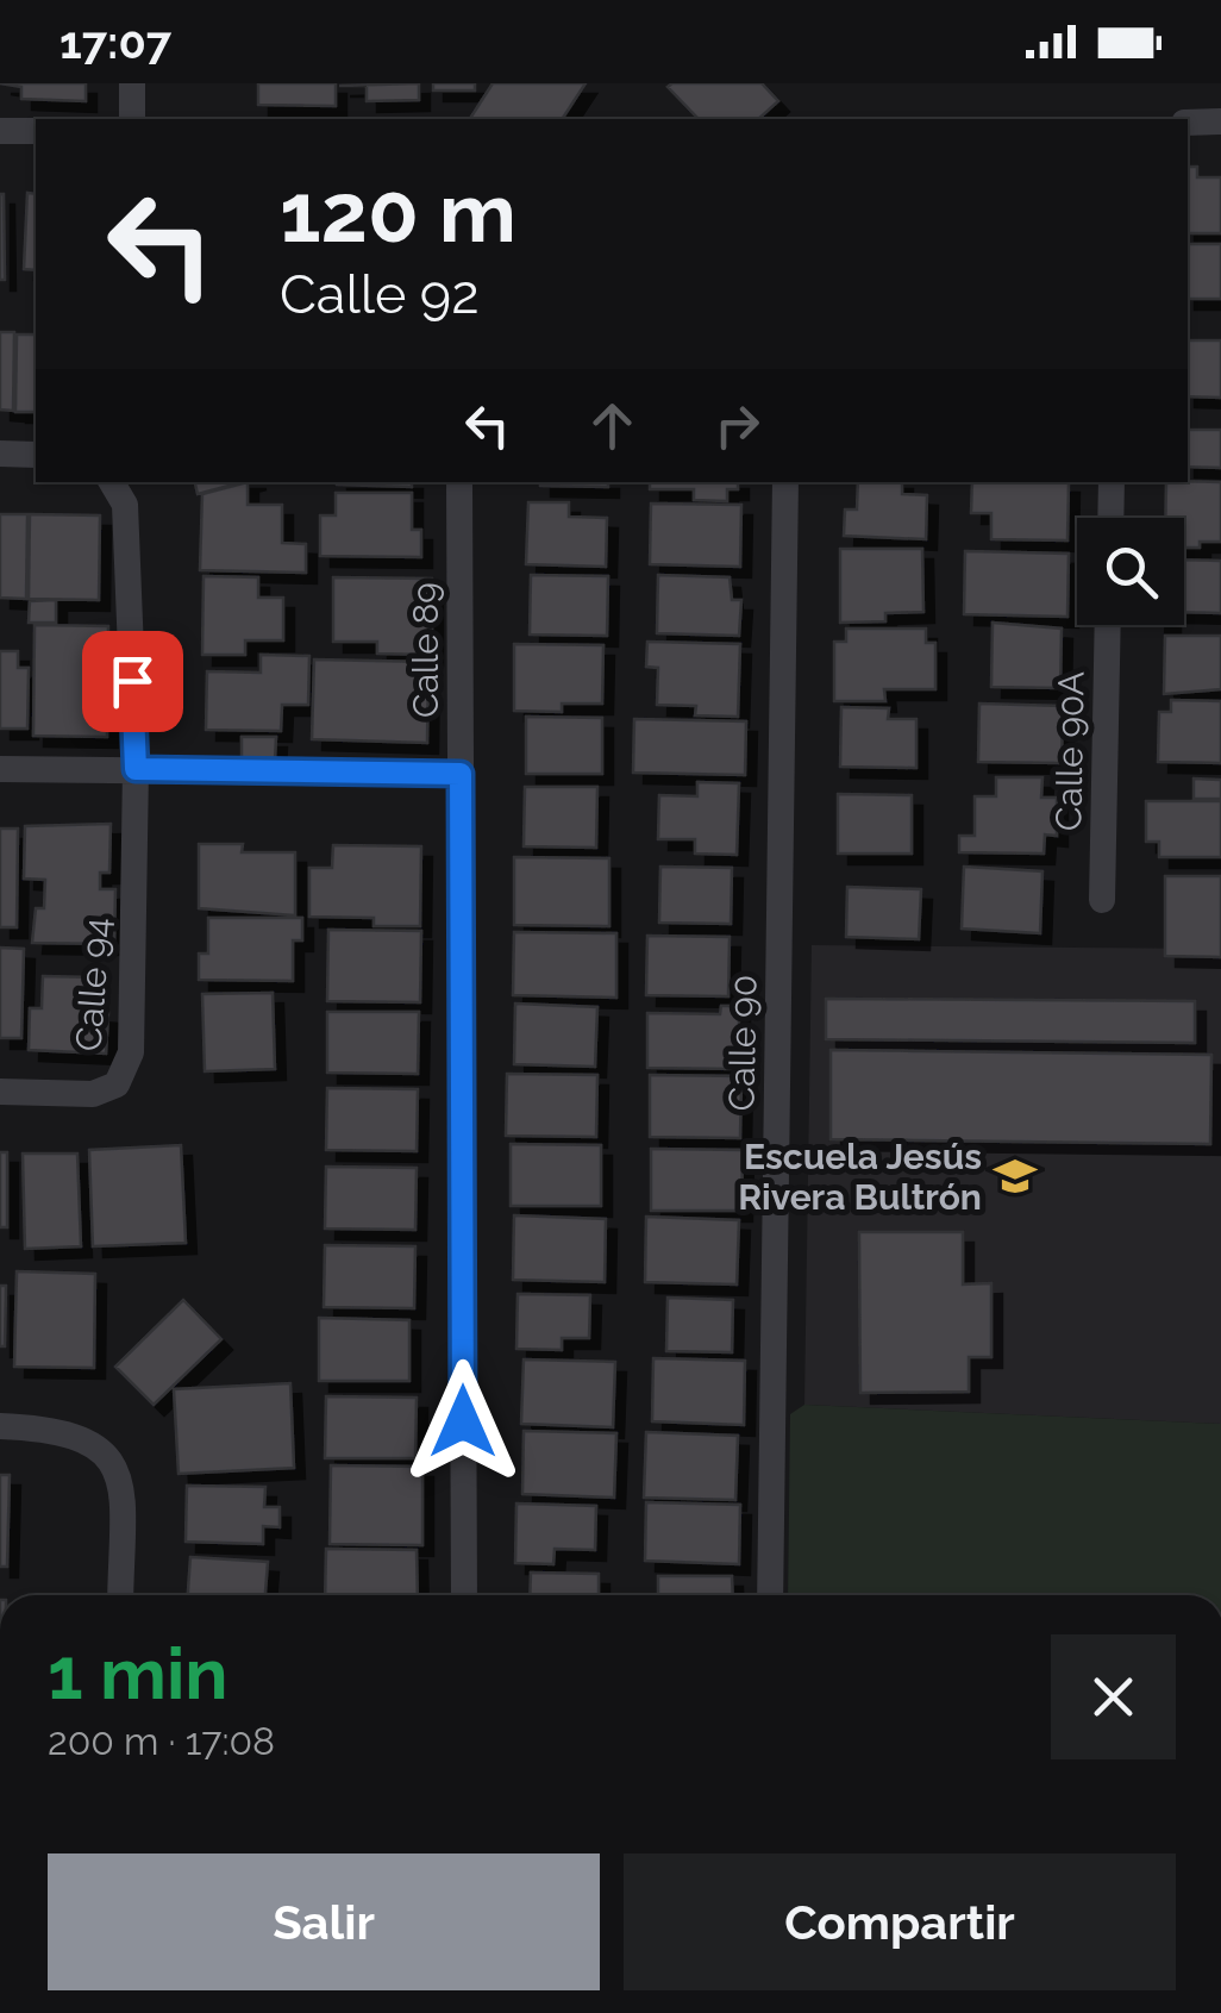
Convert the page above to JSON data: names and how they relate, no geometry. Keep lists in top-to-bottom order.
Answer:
{
  "streets": {
    "street": [
      "Calle 89",
      "Calle 90A",
      "Calle 94",
      "Calle 90"
    ]
  },
  "places": {
    "school or university": ["Escuela Jesús Rivera Bultrón"]
  },
  "page": {
    "status": "17:07",
    "turn": ["120 m", "Calle 92"],
    "heading": ["1 min", "200 m · 17:08"],
    "buttons": ["Salir", "Compartir"]
  }
}
